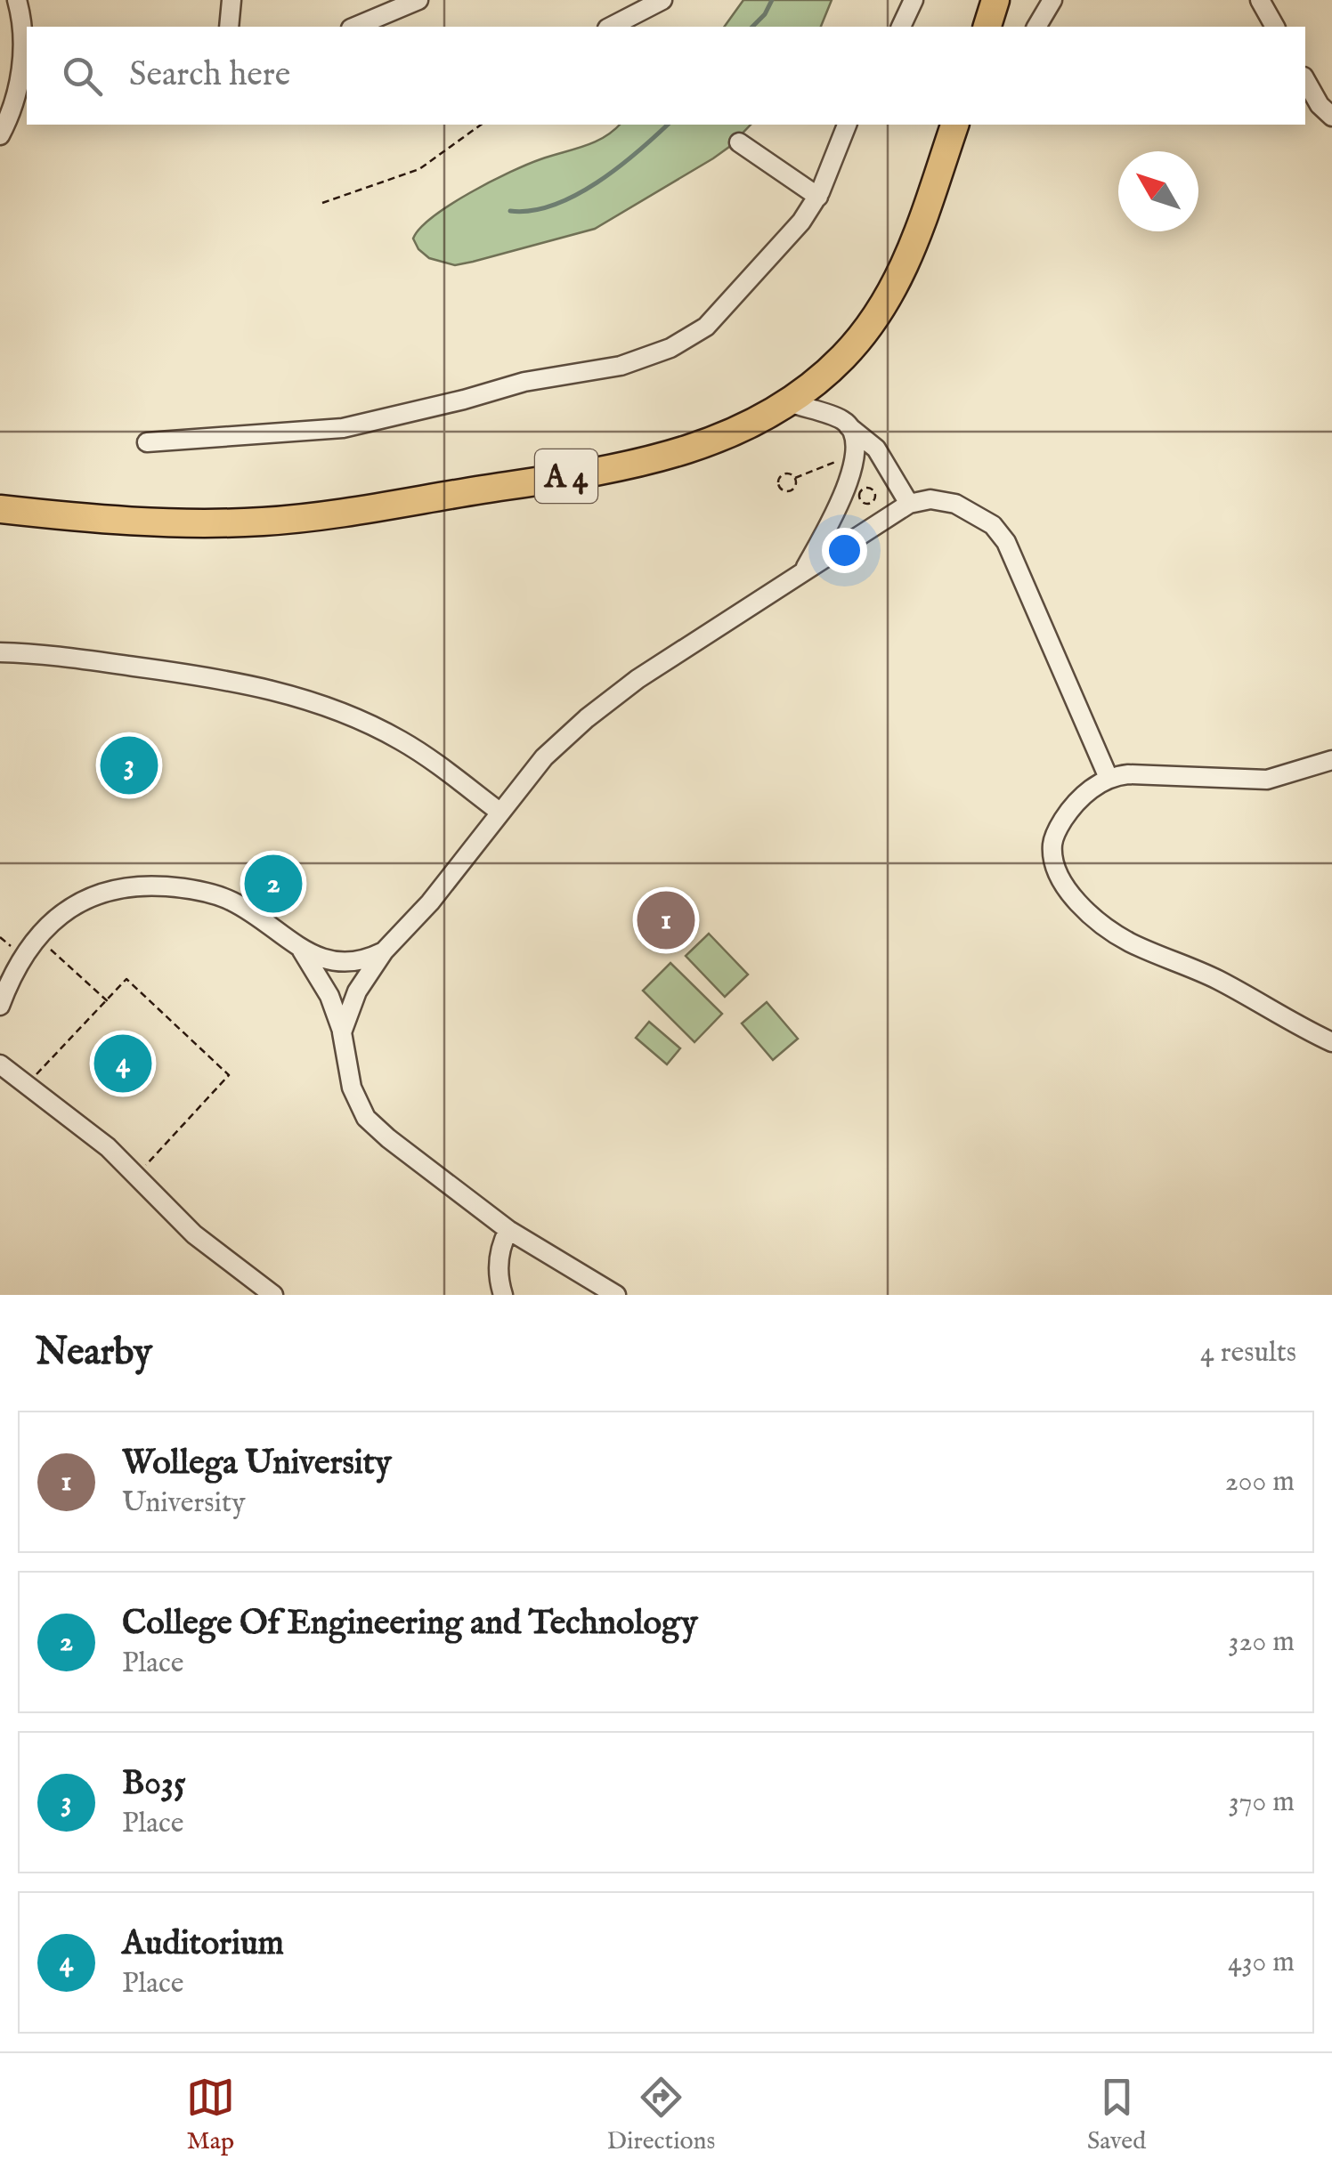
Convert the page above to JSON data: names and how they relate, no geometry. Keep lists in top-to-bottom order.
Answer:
{
  "streets": {
    "highway": ["A 4"]
  },
  "north": "top left",
  "page": {
    "search": "Search here",
    "pins": [
      "3",
      "2",
      "1",
      "4"
    ],
    "heading": ["Nearby", "4 results"],
    "list": [
      {
        "mark": "1",
        "name": "Wollega University",
        "note": "University",
        "value": "200 m"
      },
      {
        "mark": "2",
        "name": "College Of Engineering and Technology",
        "note": "Place",
        "value": "320 m"
      },
      {
        "mark": "3",
        "name": "B035",
        "note": "Place",
        "value": "370 m"
      },
      {
        "mark": "4",
        "name": "Auditorium",
        "note": "Place",
        "value": "430 m"
      }
    ],
    "nav": ["Map", "Directions", "Saved"]
  }
}
